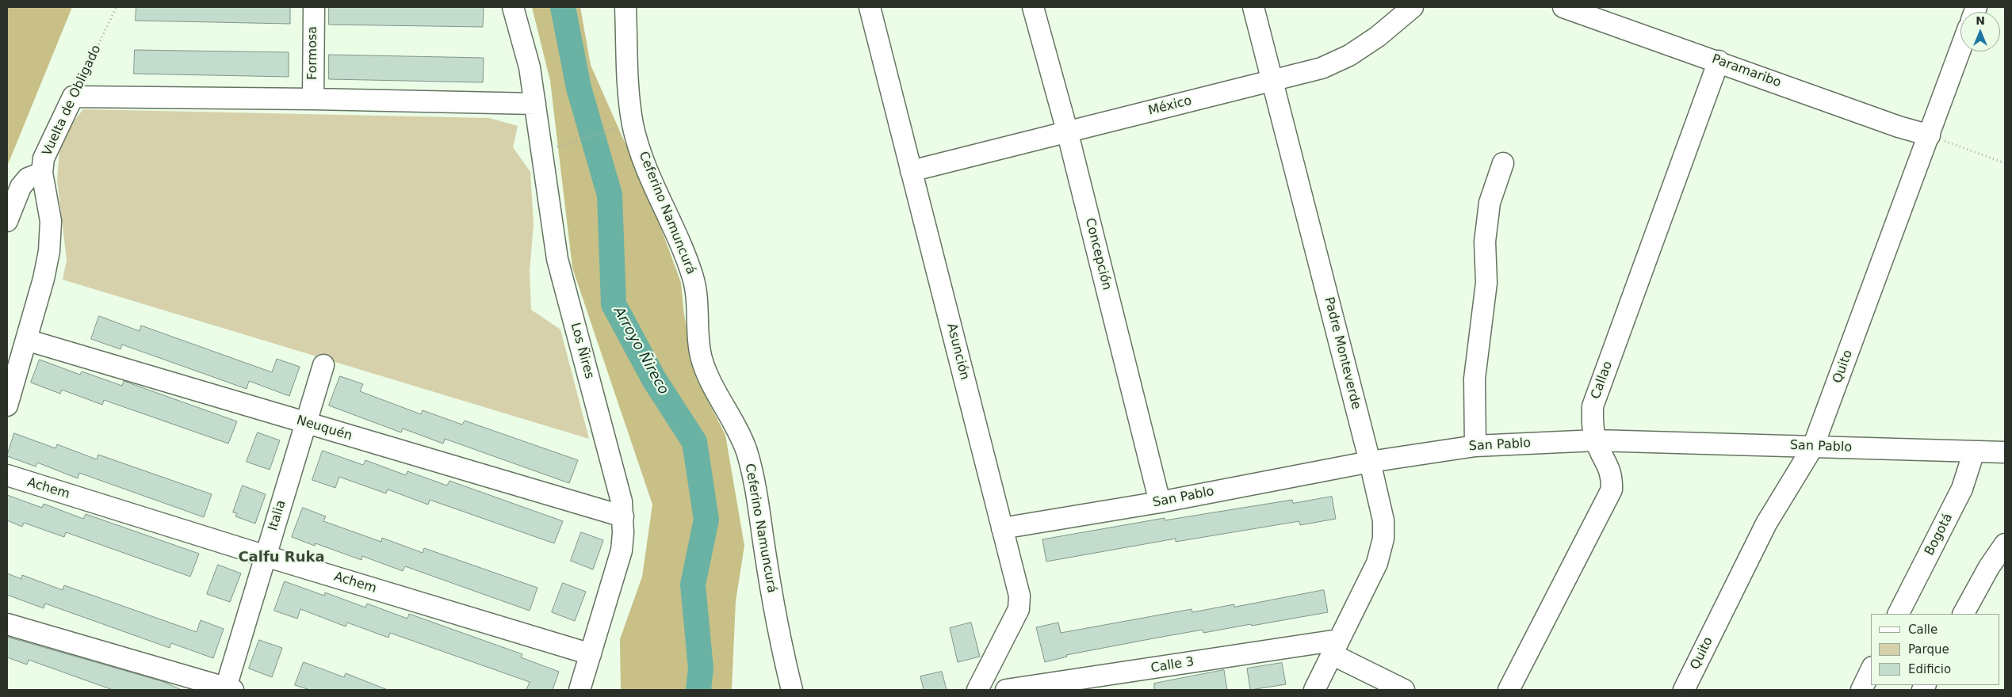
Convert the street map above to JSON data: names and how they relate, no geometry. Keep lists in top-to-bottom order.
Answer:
{
  "streets": {
    "street": [
      "Formosa",
      "Paramaribo",
      "Vuelta de Obligado",
      "México",
      "Ceferino Namuncurá",
      "Concepción",
      "Los Ñires",
      "Asunción",
      "Padre Monteverde",
      "Quito",
      "Callao",
      "Neuquén",
      "San Pablo",
      "Achem",
      "Italia",
      "Bogotá",
      "Calle 3"
    ]
  },
  "crossings": [
    ["Paramaribo", "Quito"],
    ["Paramaribo", "Callao"],
    ["Vuelta de Obligado", "Neuquén"],
    ["México", "Concepción"],
    ["México", "Asunción"],
    ["México", "Padre Monteverde"],
    ["Concepción", "San Pablo"],
    ["Los Ñires", "Neuquén"],
    ["Los Ñires", "Achem"],
    ["Asunción", "San Pablo"],
    ["Padre Monteverde", "San Pablo"],
    ["Padre Monteverde", "Calle 3"],
    ["Quito", "San Pablo"],
    ["Callao", "San Pablo"],
    ["Neuquén", "Italia"],
    ["San Pablo", "Bogotá"],
    ["Achem", "Italia"]
  ],
  "districts": ["Calfu Ruka"],
  "water": ["Arroyo Ñireco"],
  "legend": ["Calle", "Parque", "Edificio"],
  "north": "top"
}
